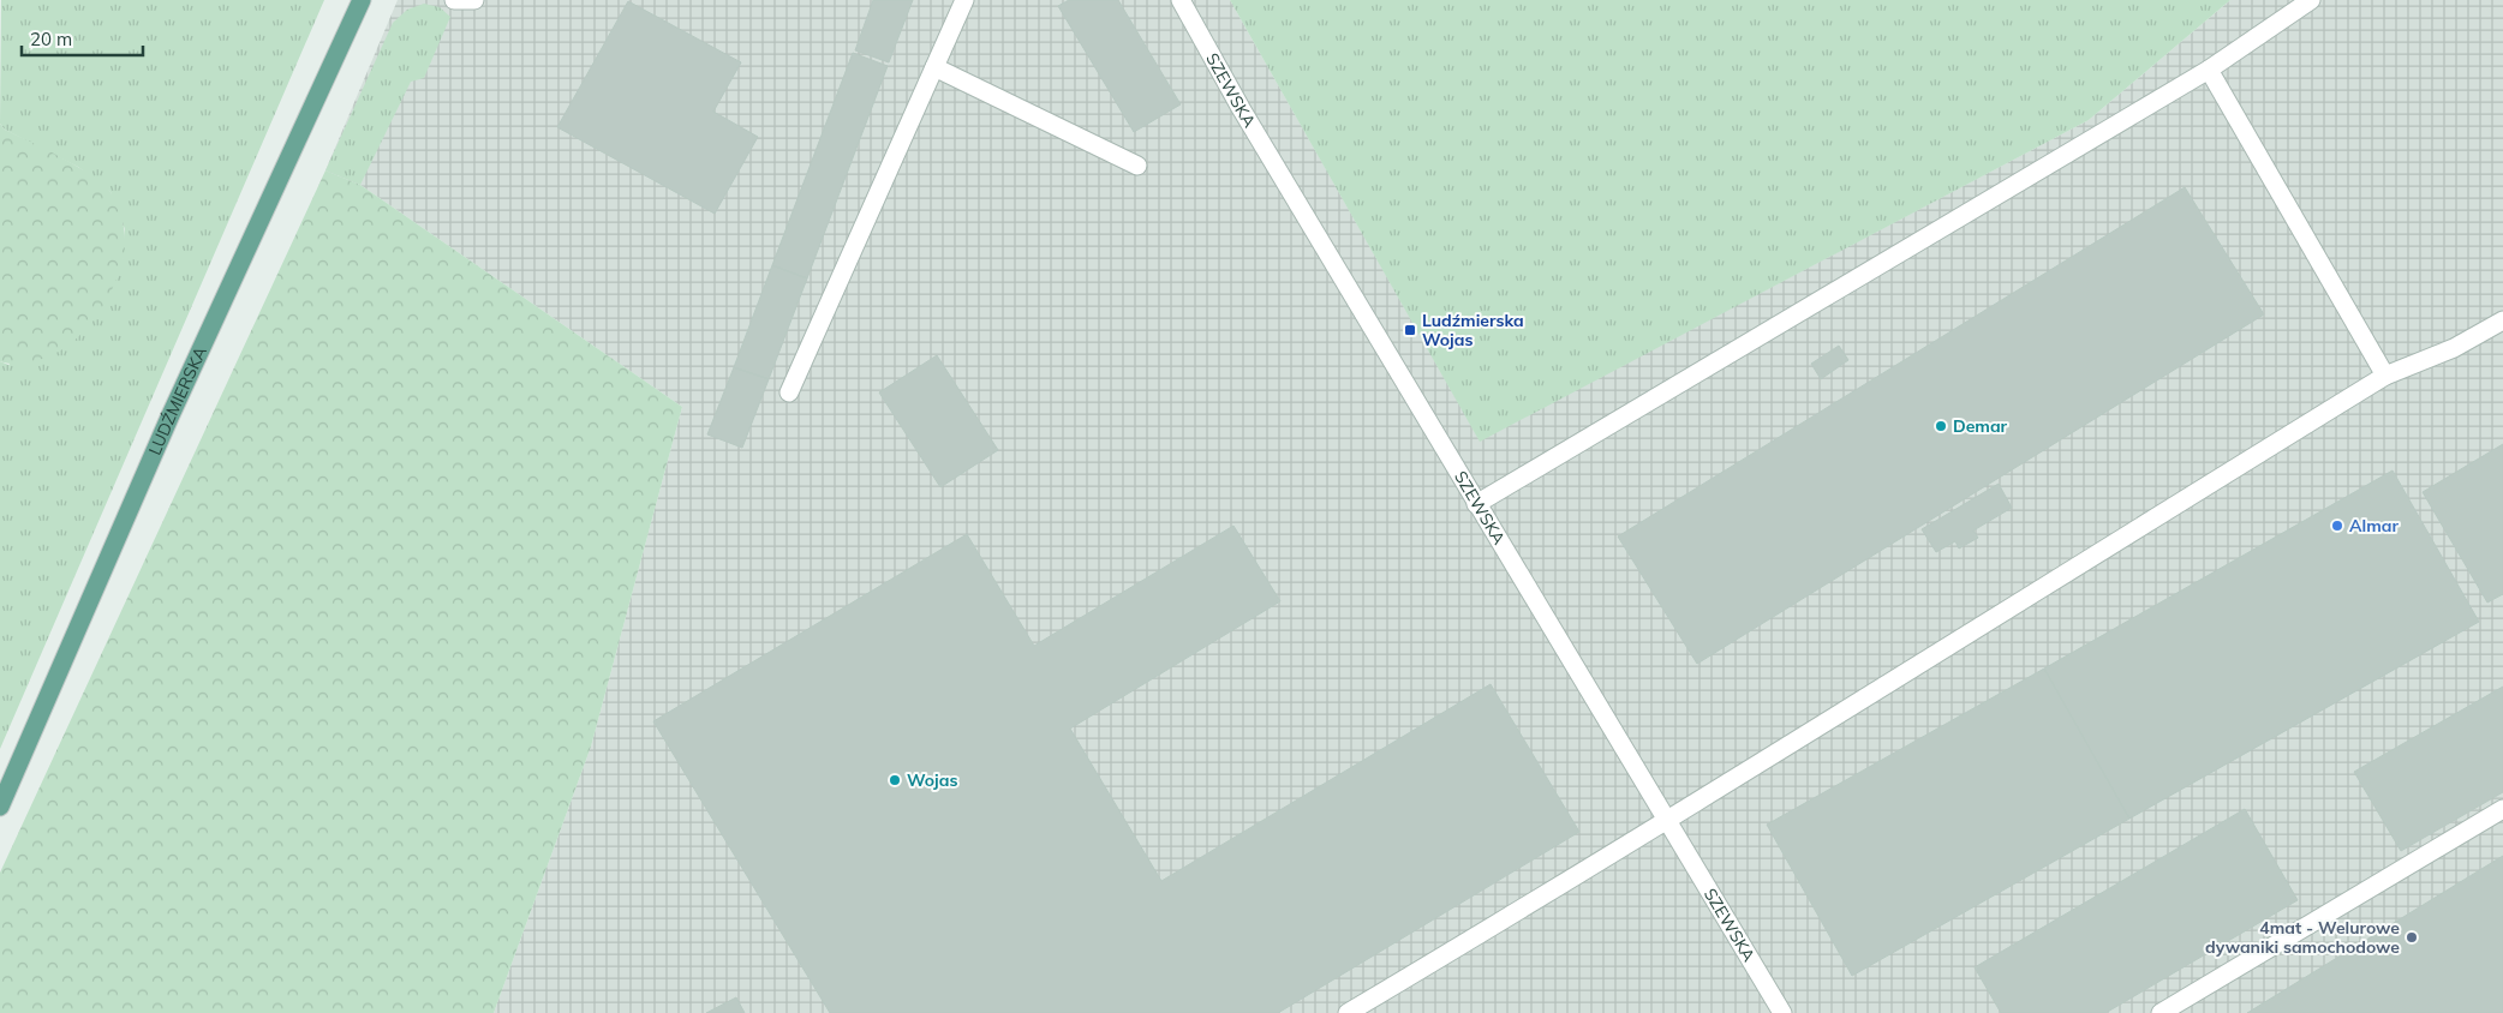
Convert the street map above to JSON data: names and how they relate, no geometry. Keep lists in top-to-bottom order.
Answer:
{
  "streets": {
    "main road": ["LUDŹMIERSKA"],
    "lane": ["SZEWSKA"]
  },
  "places": {
    "transit": ["Ludźmierska Wojas"],
    "other": [
      "Demar",
      "Almar",
      "Wojas",
      "4mat - Welurowe dywaniki samochodowe"
    ]
  },
  "scale_bar": "20 m"
}
